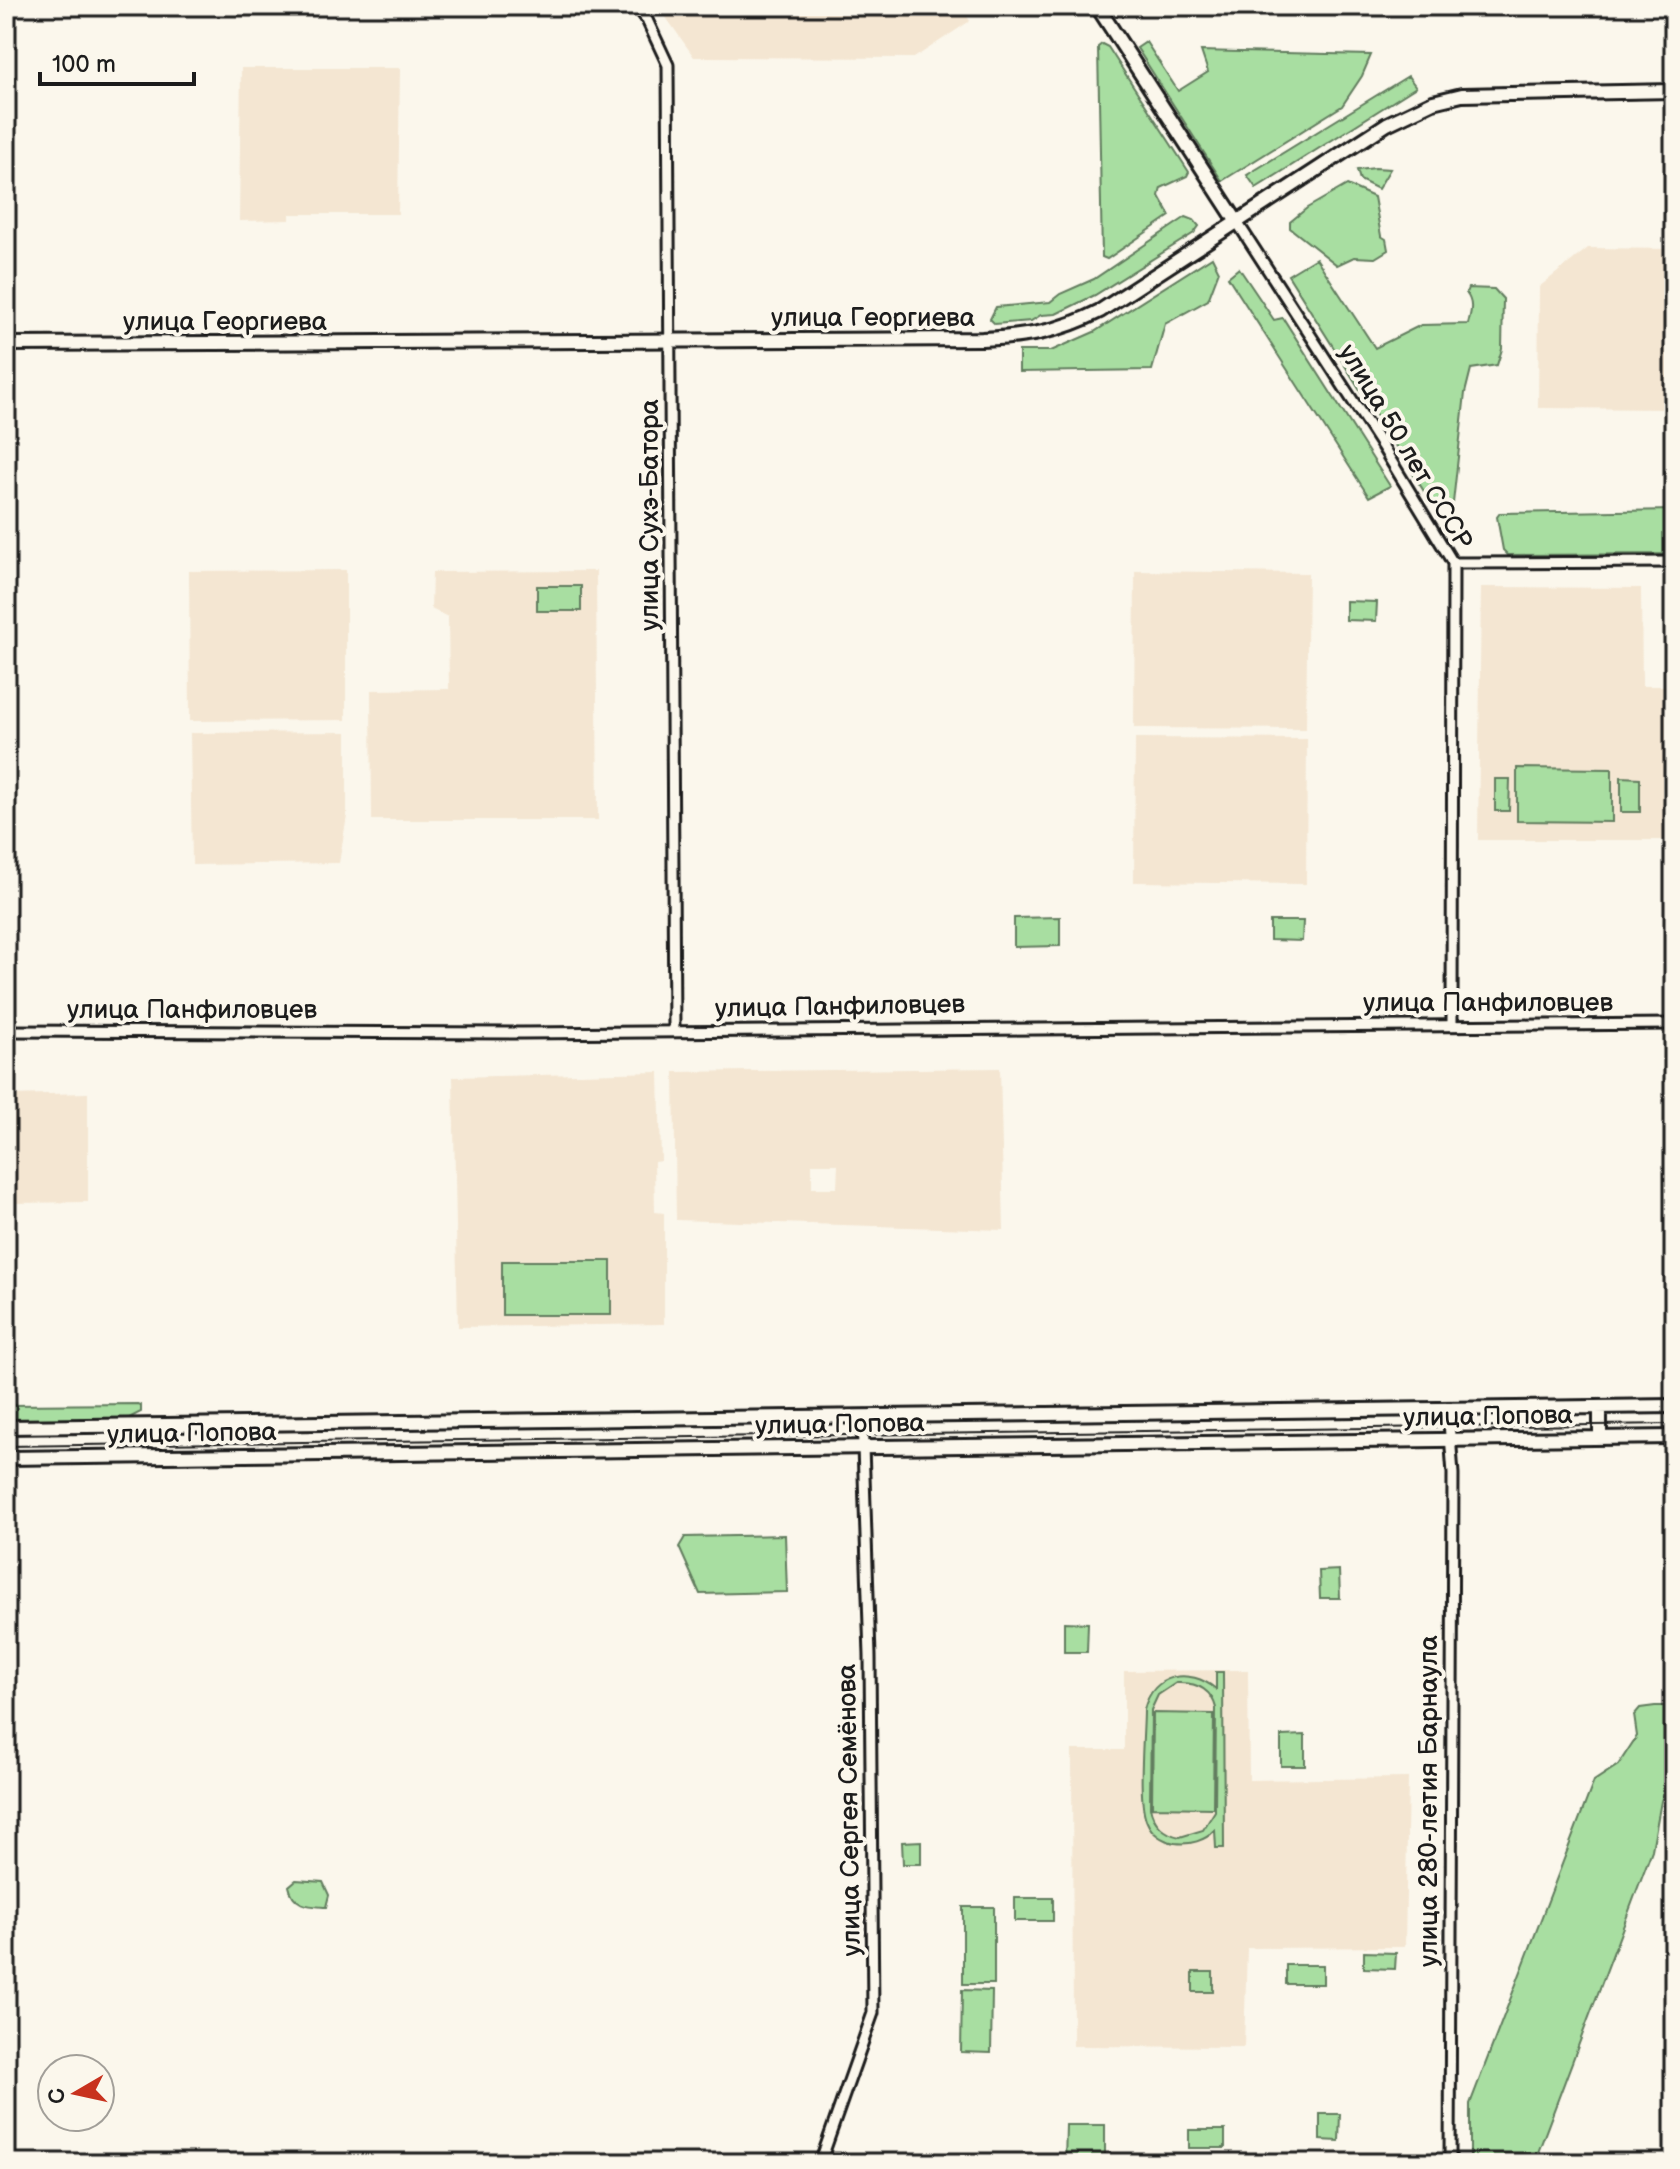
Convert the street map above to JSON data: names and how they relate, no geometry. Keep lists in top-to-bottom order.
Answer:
{
  "streets": {
    "main road": ["улица Георгиева", "улица 50 лет СССР", "улица Попова"],
    "street": [
      "улица Сухэ-Батора",
      "улица Панфиловцев",
      "улица 280-летия Барнаула",
      "улица Сергея Семёнова"
    ]
  },
  "crossings": [
    ["улица Георгиева", "улица 50 лет СССР"],
    ["улица Георгиева", "улица Сухэ-Батора"],
    ["улица 50 лет СССР", "улица Панфиловцев"],
    ["улица Сухэ-Батора", "улица Панфиловцев"],
    ["улица Попова", "улица 280-летия Барнаула"],
    ["улица Попова", "улица Сергея Семёнова"]
  ],
  "scale_bar": "100 m",
  "north": "left"
}
